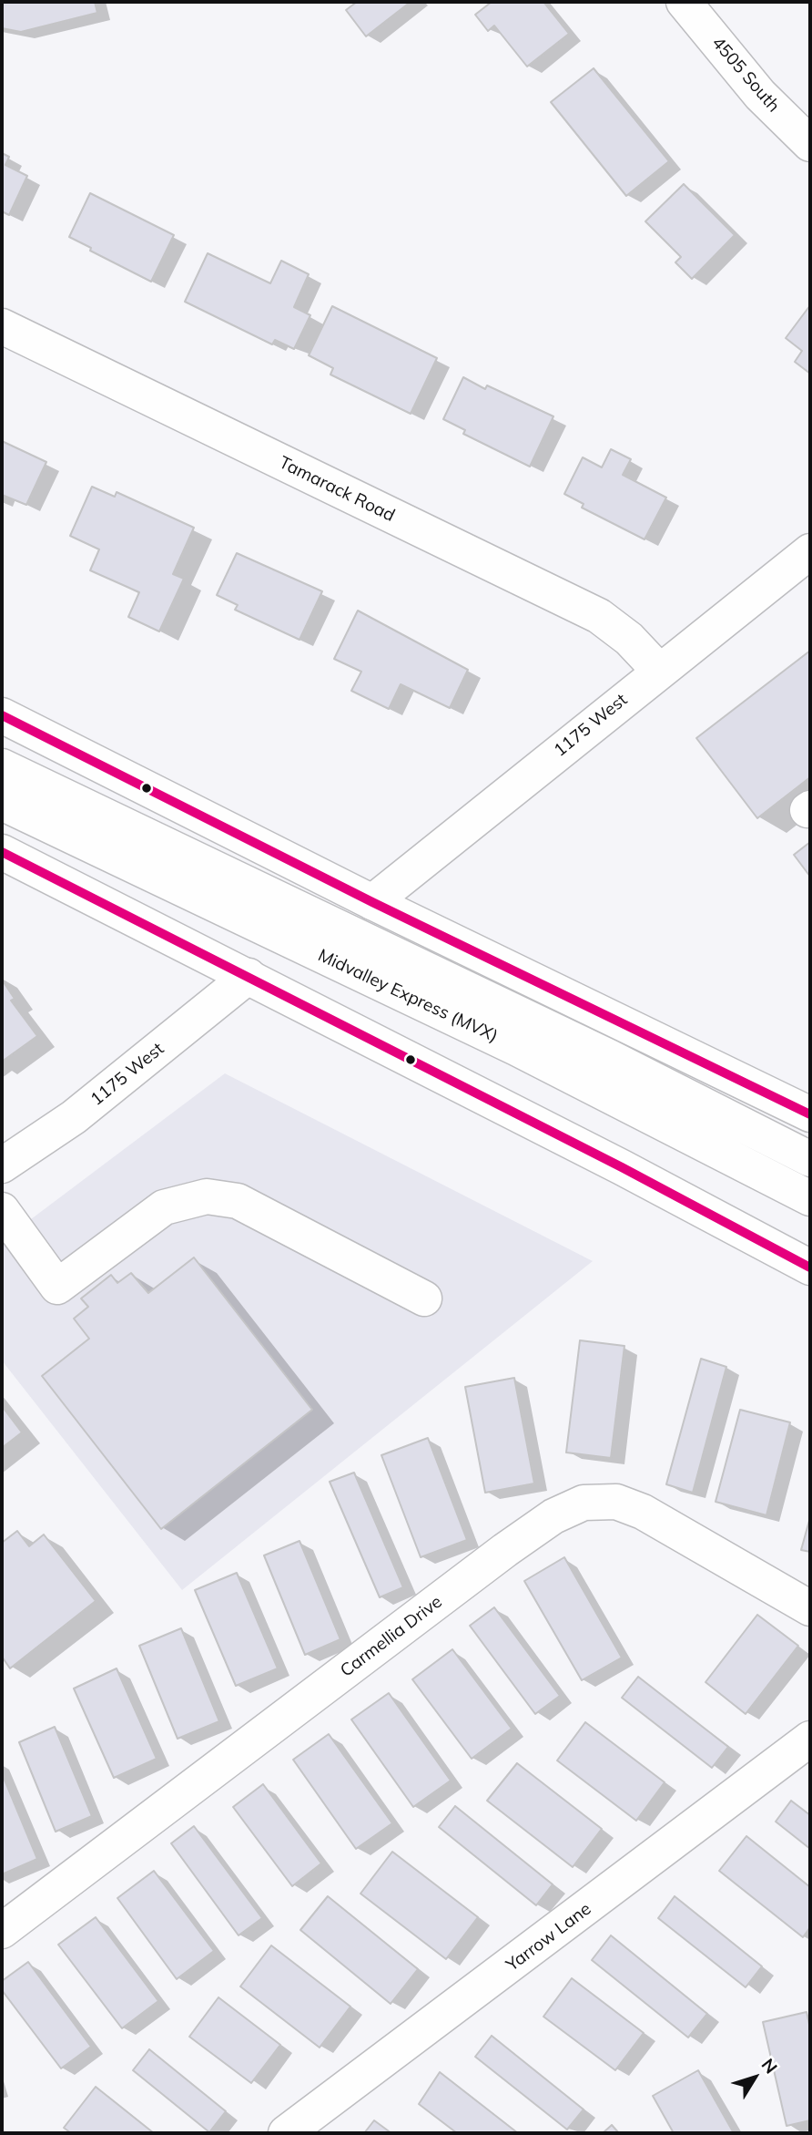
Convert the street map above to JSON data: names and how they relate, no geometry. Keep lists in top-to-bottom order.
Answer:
{
  "streets": {
    "street": [
      "4505 South",
      "Tamarack Road",
      "1175 West",
      "Midvalley Express (MVX)",
      "Carmellia Drive",
      "Yarrow Lane"
    ]
  },
  "crossings": [
    ["Tamarack Road", "1175 West"]
  ],
  "north": "top right"
}
